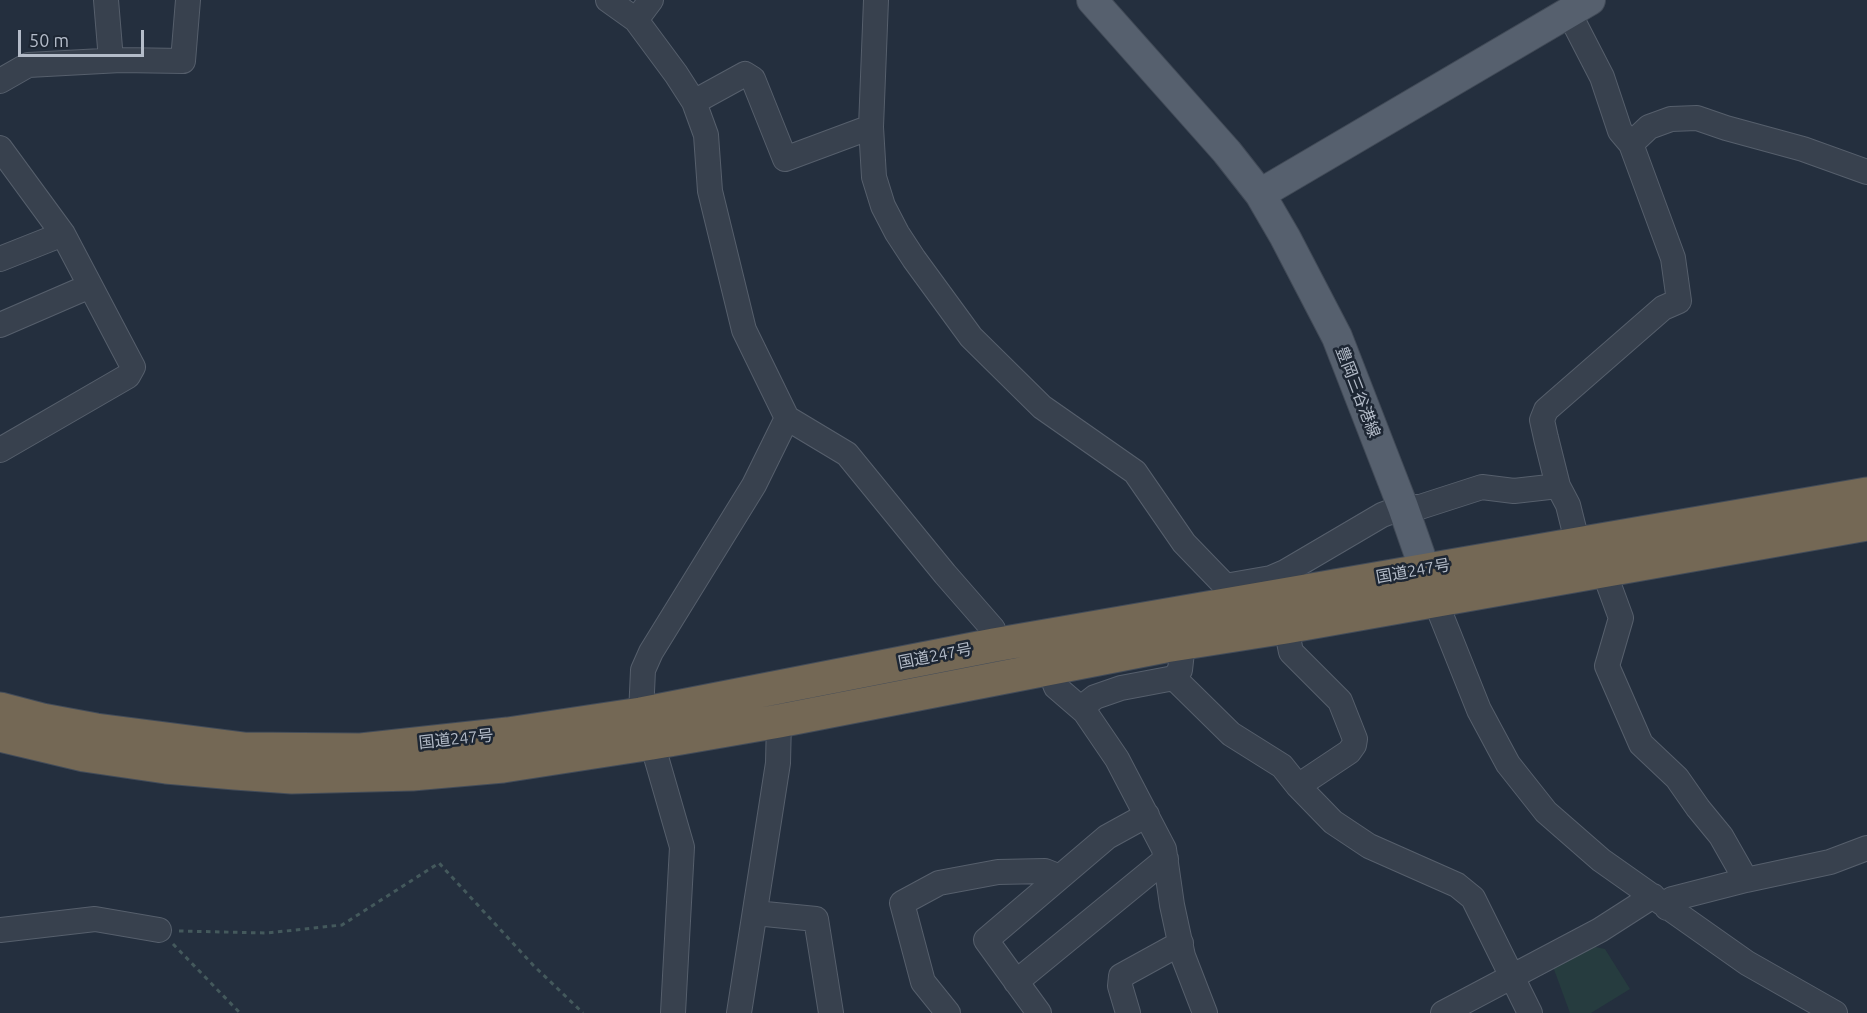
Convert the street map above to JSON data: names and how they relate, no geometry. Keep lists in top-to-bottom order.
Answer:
{
  "streets": {
    "highway": ["国道247号"],
    "main road": ["豊岡三谷港線"]
  },
  "crossings": [
    ["豊岡三谷港線", "国道247号"]
  ],
  "scale_bar": "50 m"
}
